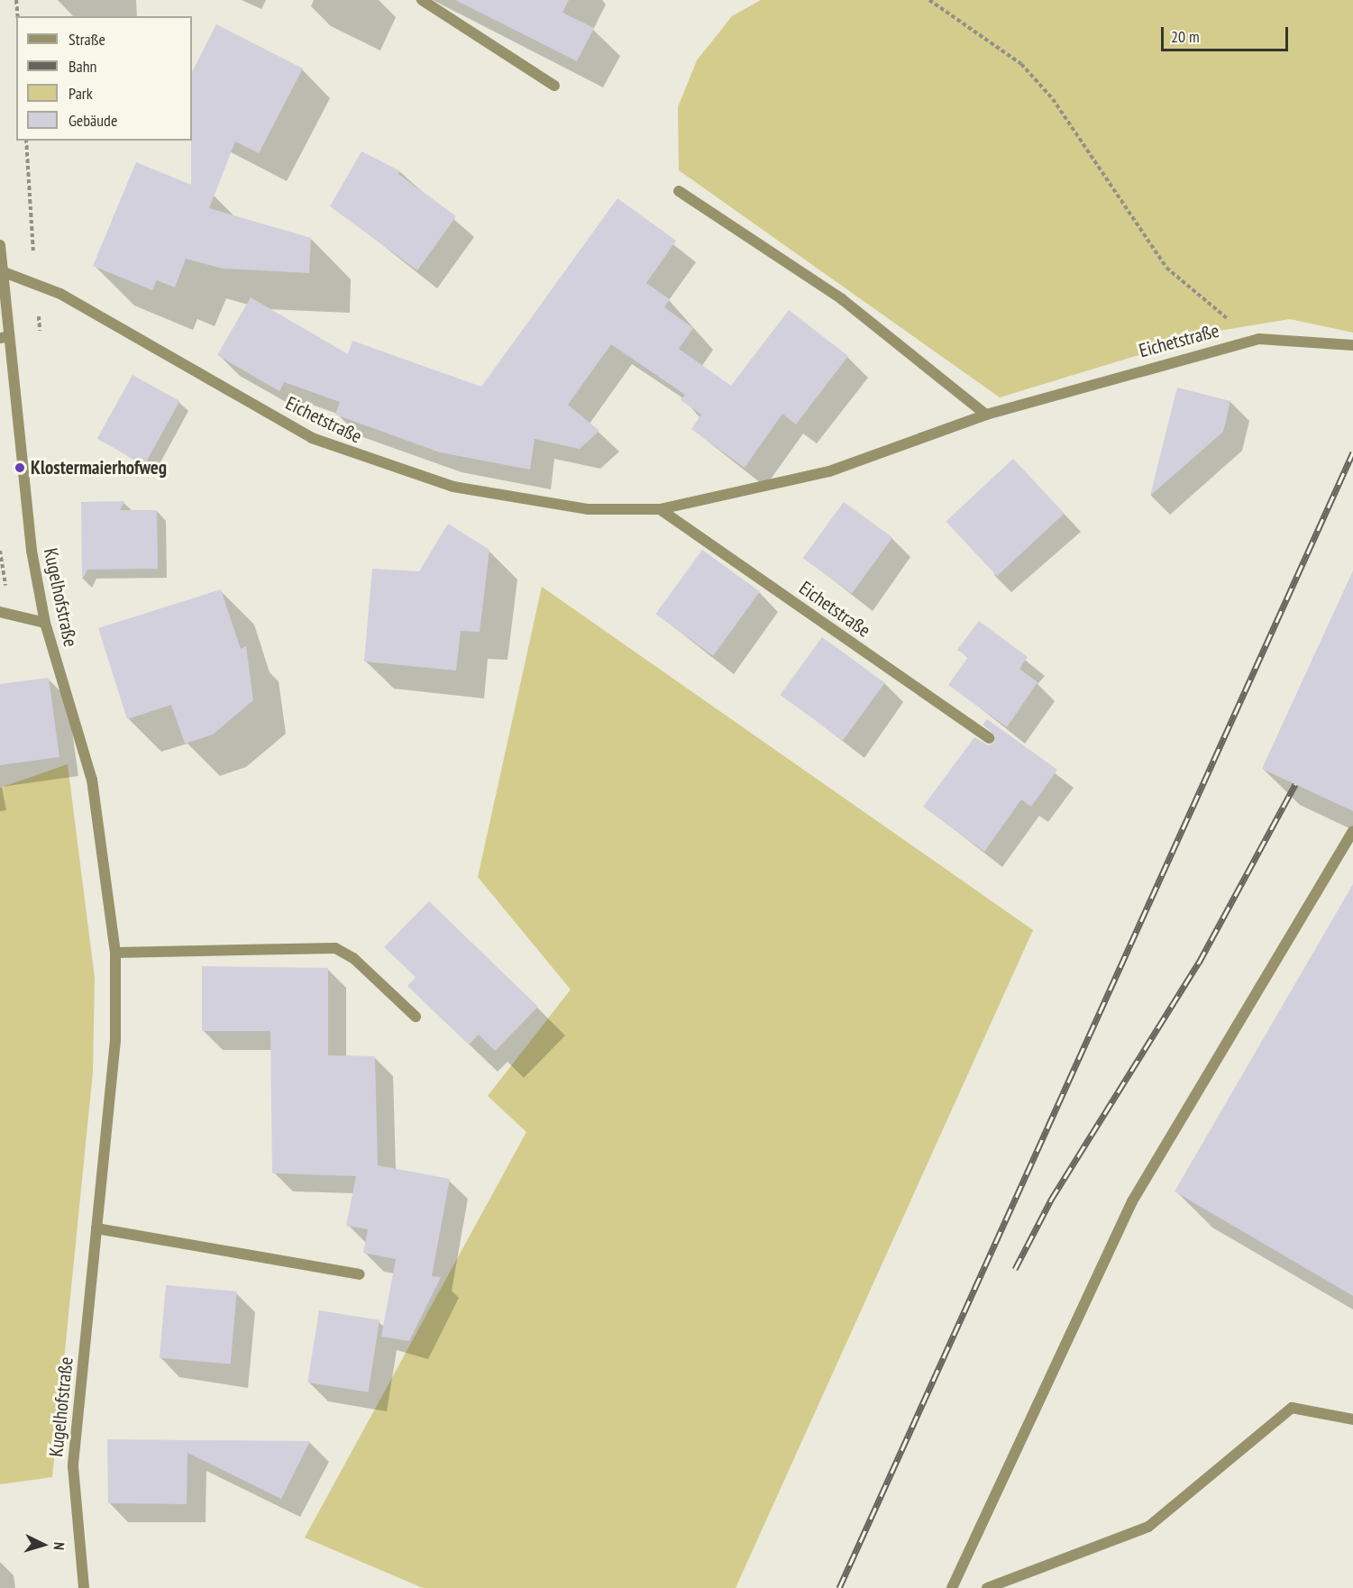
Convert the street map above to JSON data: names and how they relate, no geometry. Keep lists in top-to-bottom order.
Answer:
{
  "streets": {
    "street": ["Eichetstraße", "Kugelhofstraße"]
  },
  "crossings": [
    ["Eichetstraße", "Kugelhofstraße"]
  ],
  "places": ["Klostermaierhofweg"],
  "legend": [
    "Straße",
    "Bahn",
    "Park",
    "Gebäude"
  ],
  "scale_bar": "20 m",
  "north": "right"
}
